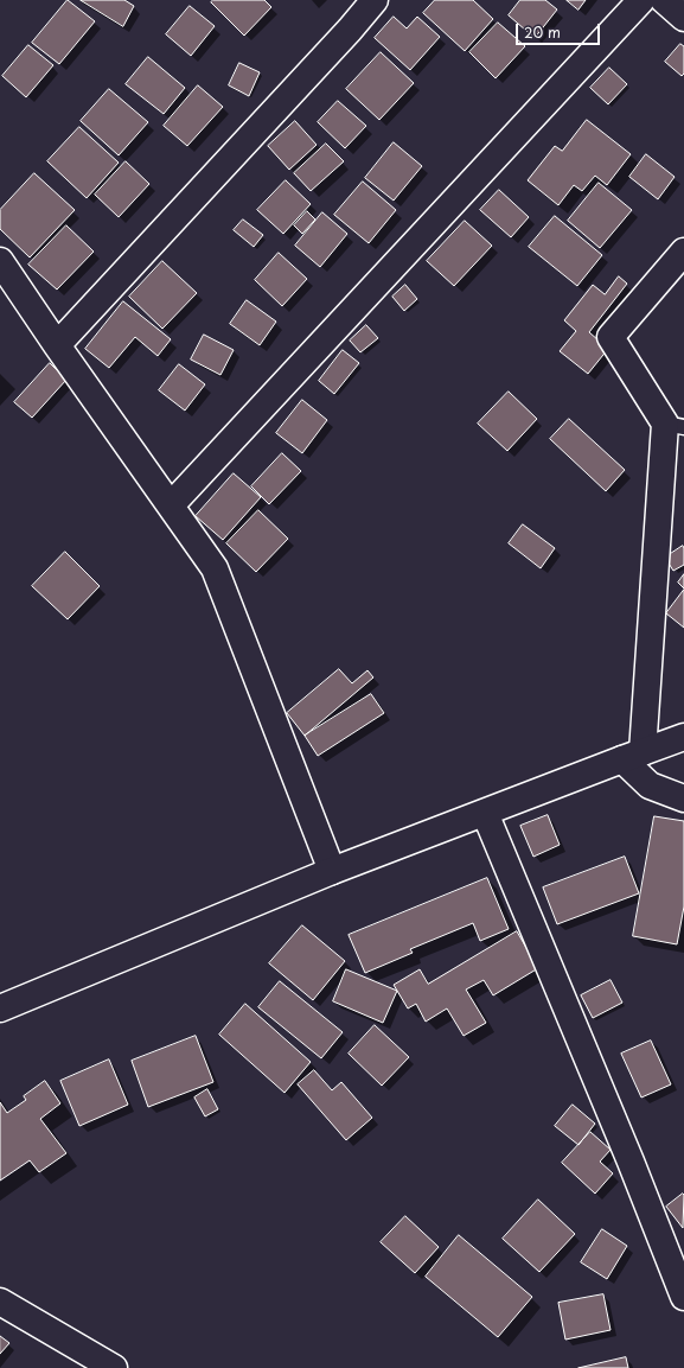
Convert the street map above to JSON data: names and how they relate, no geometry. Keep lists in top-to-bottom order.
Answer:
{
  "scale_bar": "20 m"
}
